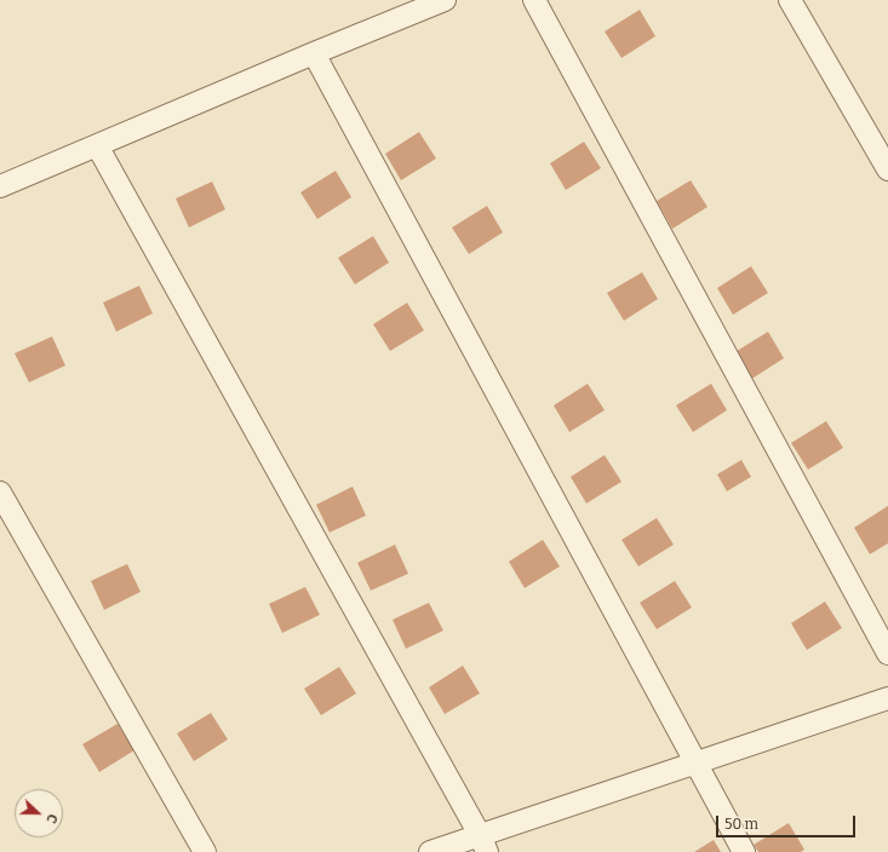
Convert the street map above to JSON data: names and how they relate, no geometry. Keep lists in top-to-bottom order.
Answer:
{
  "scale_bar": "50 m",
  "north": "right"
}
